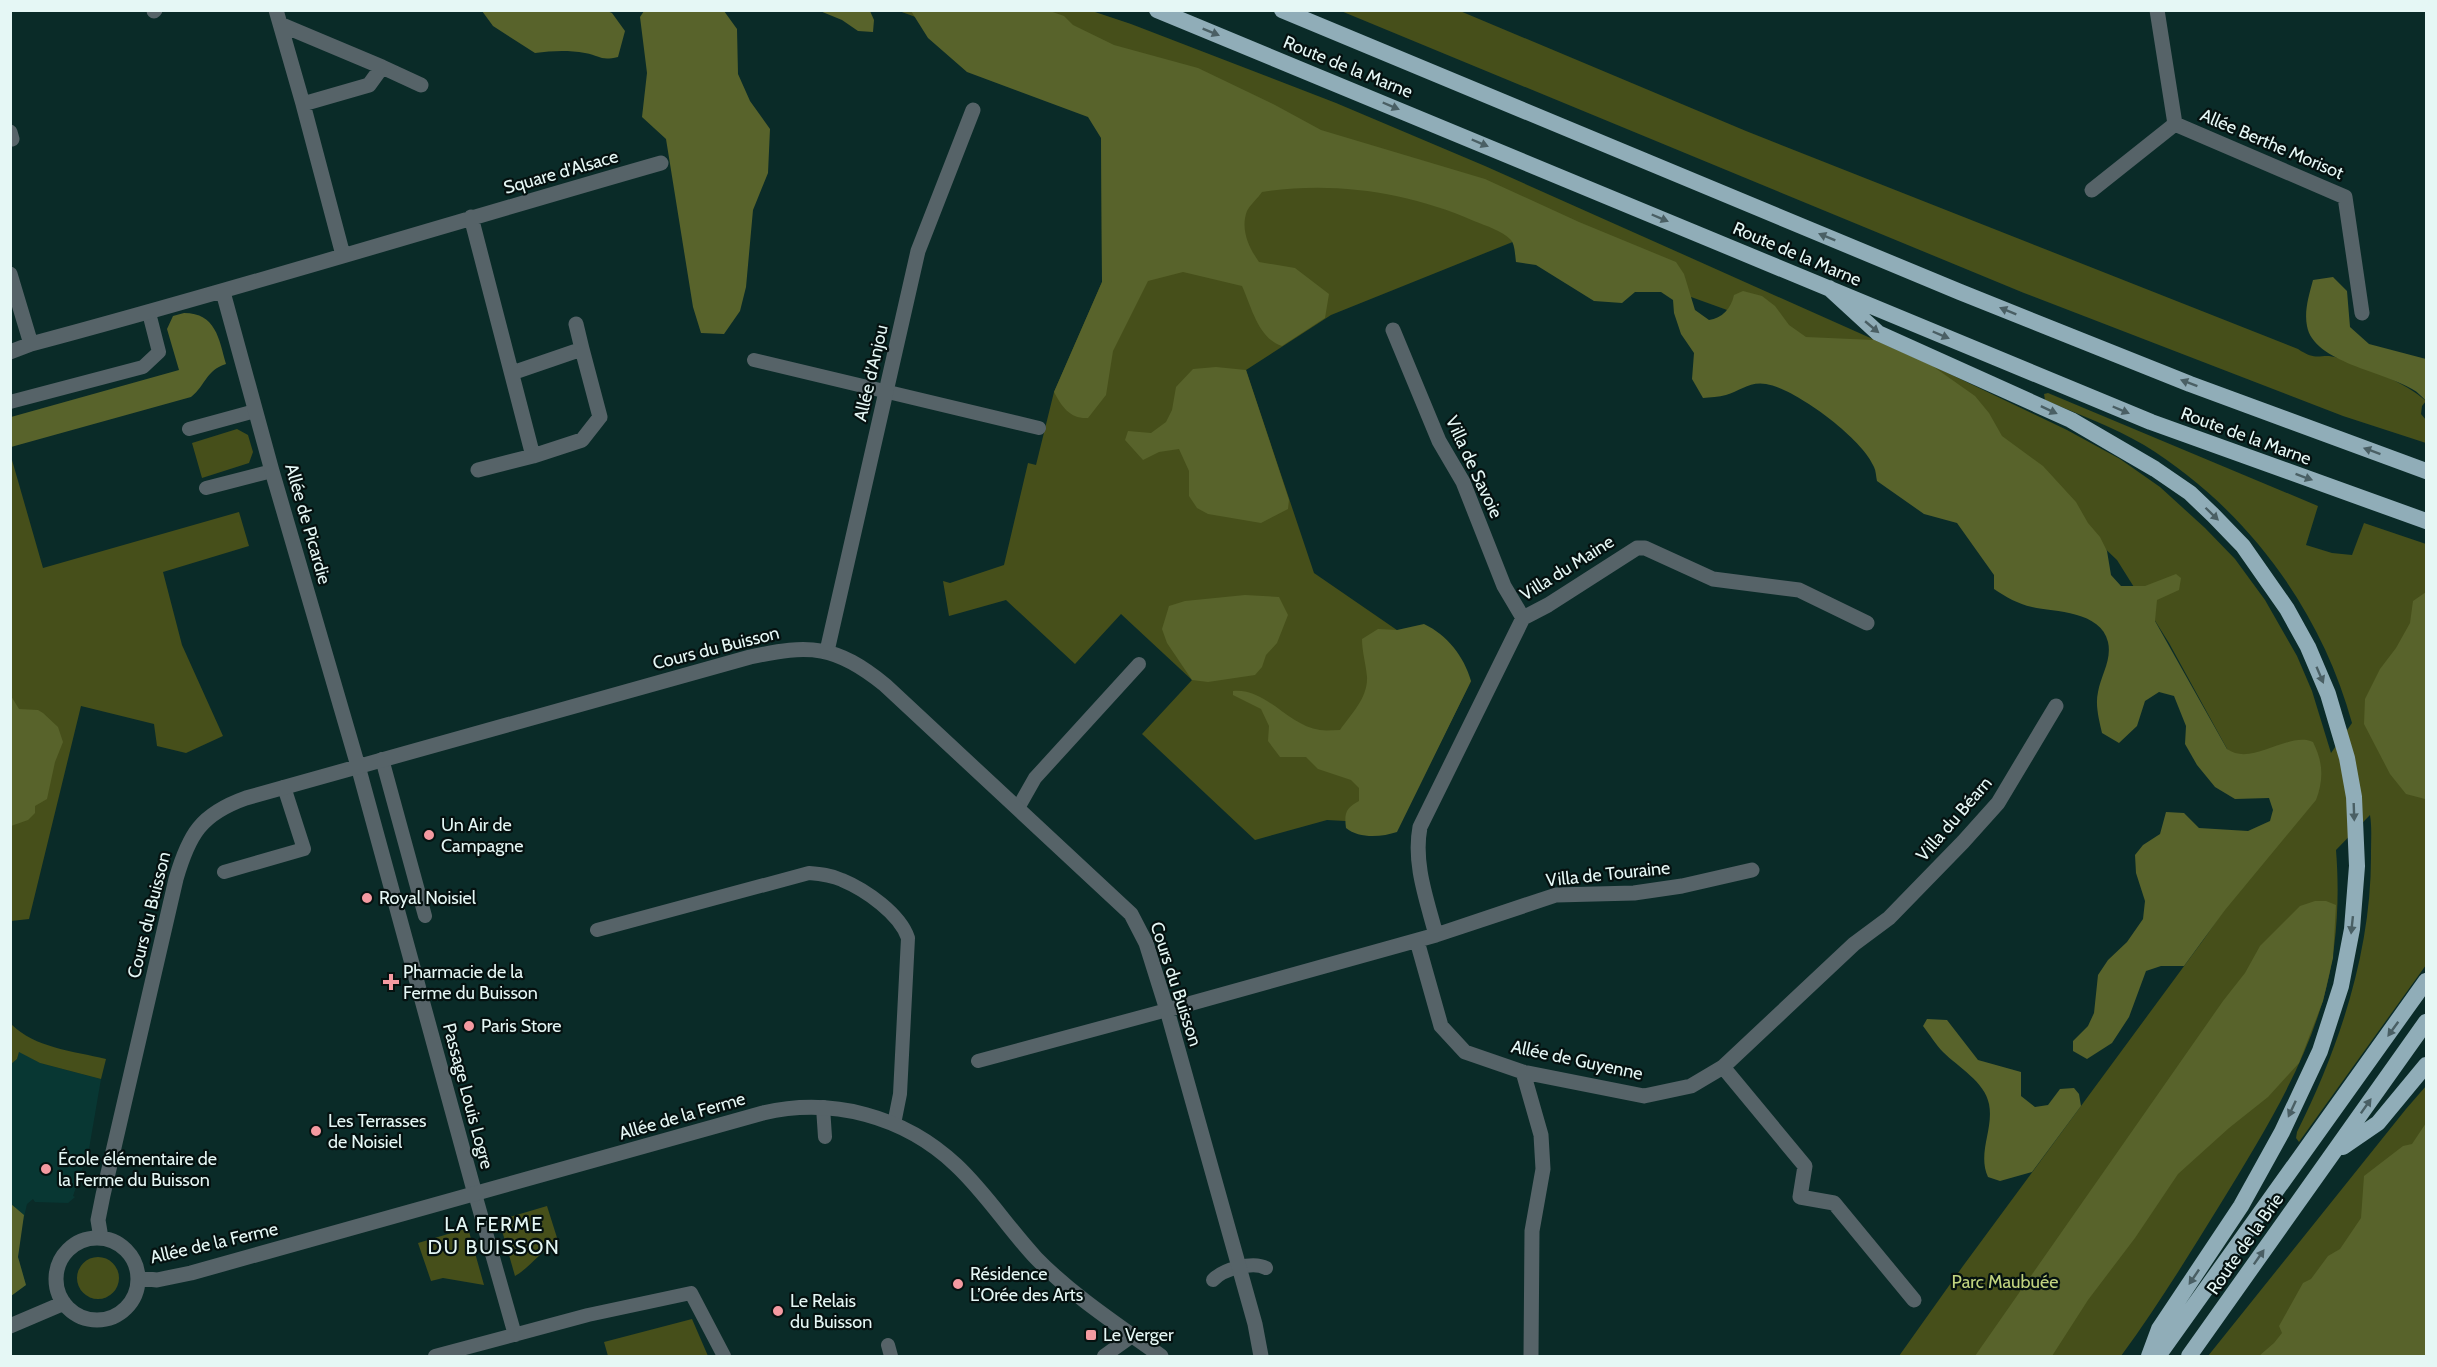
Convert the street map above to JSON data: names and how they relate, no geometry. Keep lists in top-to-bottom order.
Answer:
{
  "streets": {
    "highway": ["Route de la Marne", "Route de la Brie"],
    "street": [
      "Allée Berthe Morisot",
      "Square d'Alsace",
      "Allée d'Anjou",
      "Villa de Savoie",
      "Allée de Picardie",
      "Villa du Maine",
      "Cours du Buisson",
      "Villa du Béarn",
      "Villa de Touraine",
      "Allée de Guyenne",
      "Passage Louis Logre",
      "Allée de la Ferme"
    ]
  },
  "crossings": [
    ["Allée d'Anjou", "Cours du Buisson"],
    ["Villa de Savoie", "Villa du Maine"],
    ["Allée de Picardie", "Cours du Buisson"],
    ["Allée de Picardie", "Passage Louis Logre"],
    ["Cours du Buisson", "Passage Louis Logre"],
    ["Cours du Buisson", "Allée de la Ferme"],
    ["Villa du Béarn", "Allée de Guyenne"],
    ["Passage Louis Logre", "Allée de la Ferme"]
  ],
  "districts": ["LA FERME DU BUISSON"],
  "parks": ["Parc Maubuée"],
  "places": {
    "other": [
      "Un Air de Campagne",
      "Royal Noisiel",
      "Paris Store",
      "Les Terrasses de Noisiel",
      "École élémentaire de la Ferme du Buisson",
      "Résidence L’Orée des Arts",
      "Le Relais du Buisson"
    ],
    "health": ["Pharmacie de la Ferme du Buisson"],
    "transit": ["Le Verger"]
  }
}
